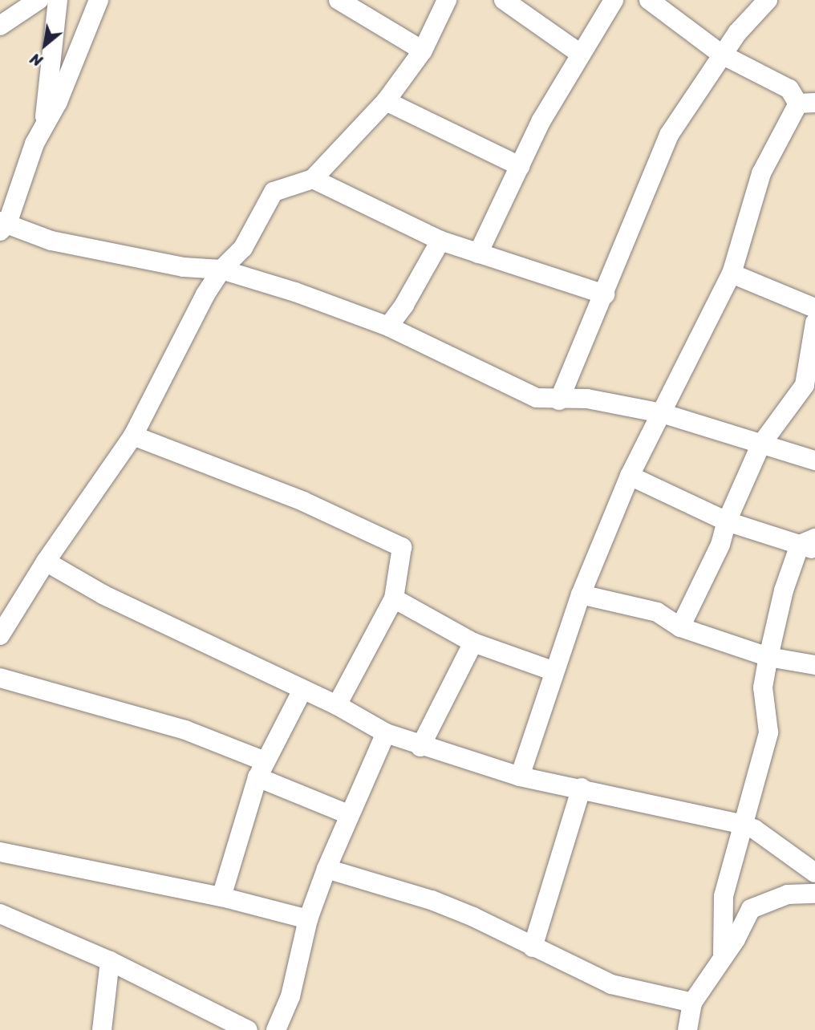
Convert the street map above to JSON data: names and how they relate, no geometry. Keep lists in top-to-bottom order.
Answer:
{
  "north": "bottom left"
}
